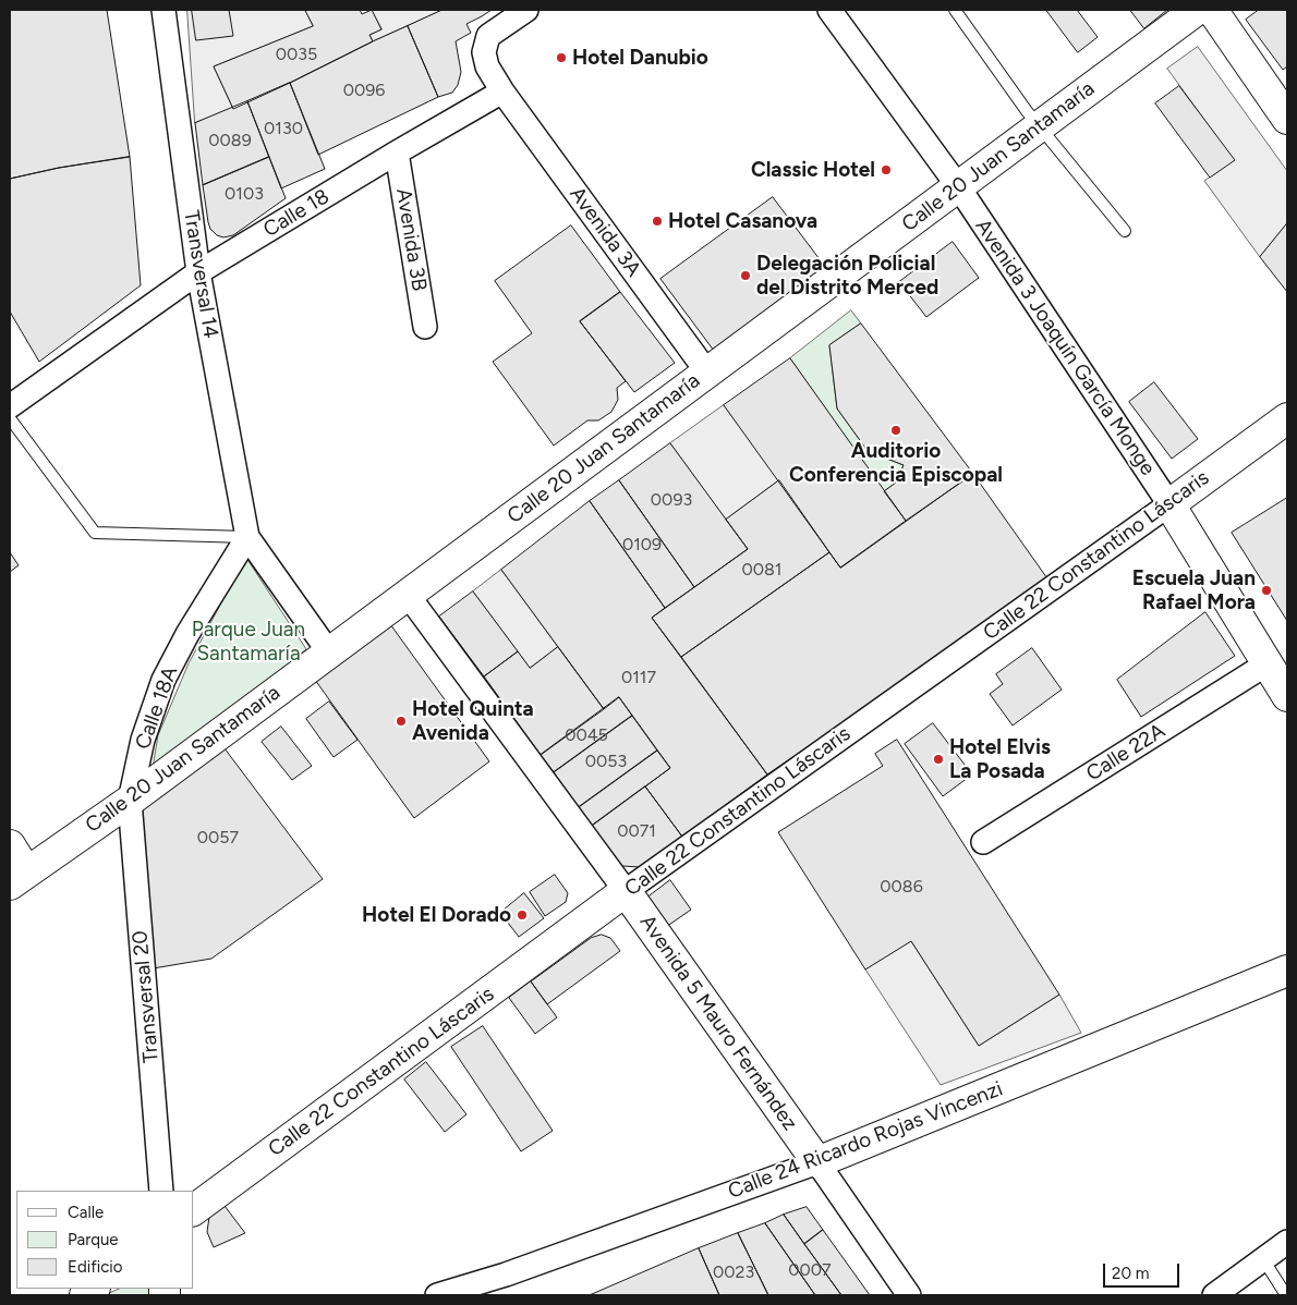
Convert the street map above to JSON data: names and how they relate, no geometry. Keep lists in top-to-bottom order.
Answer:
{
  "streets": {
    "main road": [
      "Calle 20 Juan Santamaría",
      "Avenida 3 Joaquín García Monge",
      "Calle 22 Constantino Láscaris",
      "Avenida 5 Mauro Fernández",
      "Calle 24 Ricardo Rojas Vincenzi"
    ],
    "street": [
      "Calle 18",
      "Avenida 3A",
      "Avenida 3B",
      "Transversal 14",
      "Calle 18A",
      "Calle 22A",
      "Transversal 20"
    ]
  },
  "crossings": [
    ["Calle 20 Juan Santamaría", "Avenida 3A"],
    ["Calle 20 Juan Santamaría", "Avenida 3 Joaquín García Monge"],
    ["Calle 20 Juan Santamaría", "Calle 18A"],
    ["Calle 20 Juan Santamaría", "Transversal 20"],
    ["Calle 20 Juan Santamaría", "Avenida 5 Mauro Fernández"],
    ["Calle 18", "Avenida 3A"],
    ["Calle 18", "Avenida 3B"],
    ["Calle 18", "Transversal 14"],
    ["Transversal 14", "Calle 18A"],
    ["Avenida 3 Joaquín García Monge", "Calle 22 Constantino Láscaris"],
    ["Avenida 3 Joaquín García Monge", "Calle 22A"],
    ["Calle 22 Constantino Láscaris", "Avenida 5 Mauro Fernández"],
    ["Calle 18A", "Transversal 20"],
    ["Avenida 5 Mauro Fernández", "Calle 24 Ricardo Rojas Vincenzi"]
  ],
  "parks": ["Parque Juan Santamaría"],
  "places": [
    "Hotel Danubio",
    "Classic Hotel",
    "Hotel Casanova",
    "Delegación Policial del Distrito Merced",
    "Auditorio Conferencia Episcopal",
    "Escuela Juan Rafael Mora",
    "Hotel Quinta Avenida",
    "Hotel Elvis La Posada",
    "Hotel El Dorado"
  ],
  "house_numbers": [
    "0035",
    "0096",
    "0130",
    "0089",
    "0103",
    "0093",
    "0109",
    "0081",
    "0117",
    "0045",
    "0053",
    "0071",
    "0057",
    "0086",
    "0007",
    "0023"
  ],
  "legend": ["Calle", "Parque", "Edificio"],
  "scale_bar": "20 m"
}
